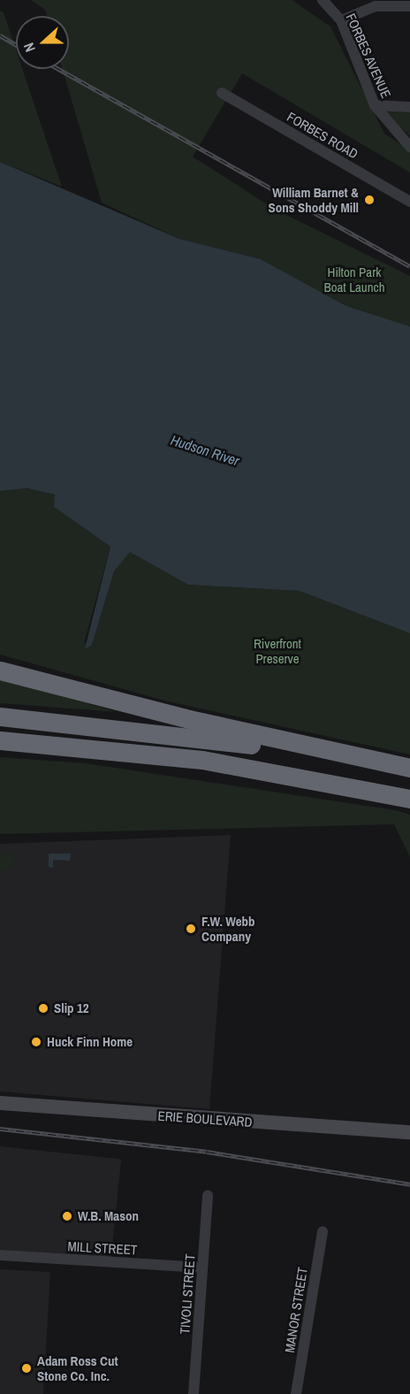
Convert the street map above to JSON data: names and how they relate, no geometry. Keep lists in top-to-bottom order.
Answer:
{
  "streets": {
    "street": [
      "FORBES AVENUE",
      "FORBES ROAD",
      "ERIE BOULEVARD",
      "MILL STREET",
      "TIVOLI STREET",
      "MANOR STREET"
    ]
  },
  "crossings": [
    ["MILL STREET", "TIVOLI STREET"]
  ],
  "water": ["Hudson River"],
  "parks": ["Hilton Park Boat Launch", "Riverfront Preserve"],
  "places": [
    "William Barnet & Sons Shoddy Mill",
    "F.W. Webb Company",
    "Slip 12",
    "Huck Finn Home",
    "W.B. Mason",
    "Adam Ross Cut Stone Co. Inc."
  ],
  "north": "left"
}
